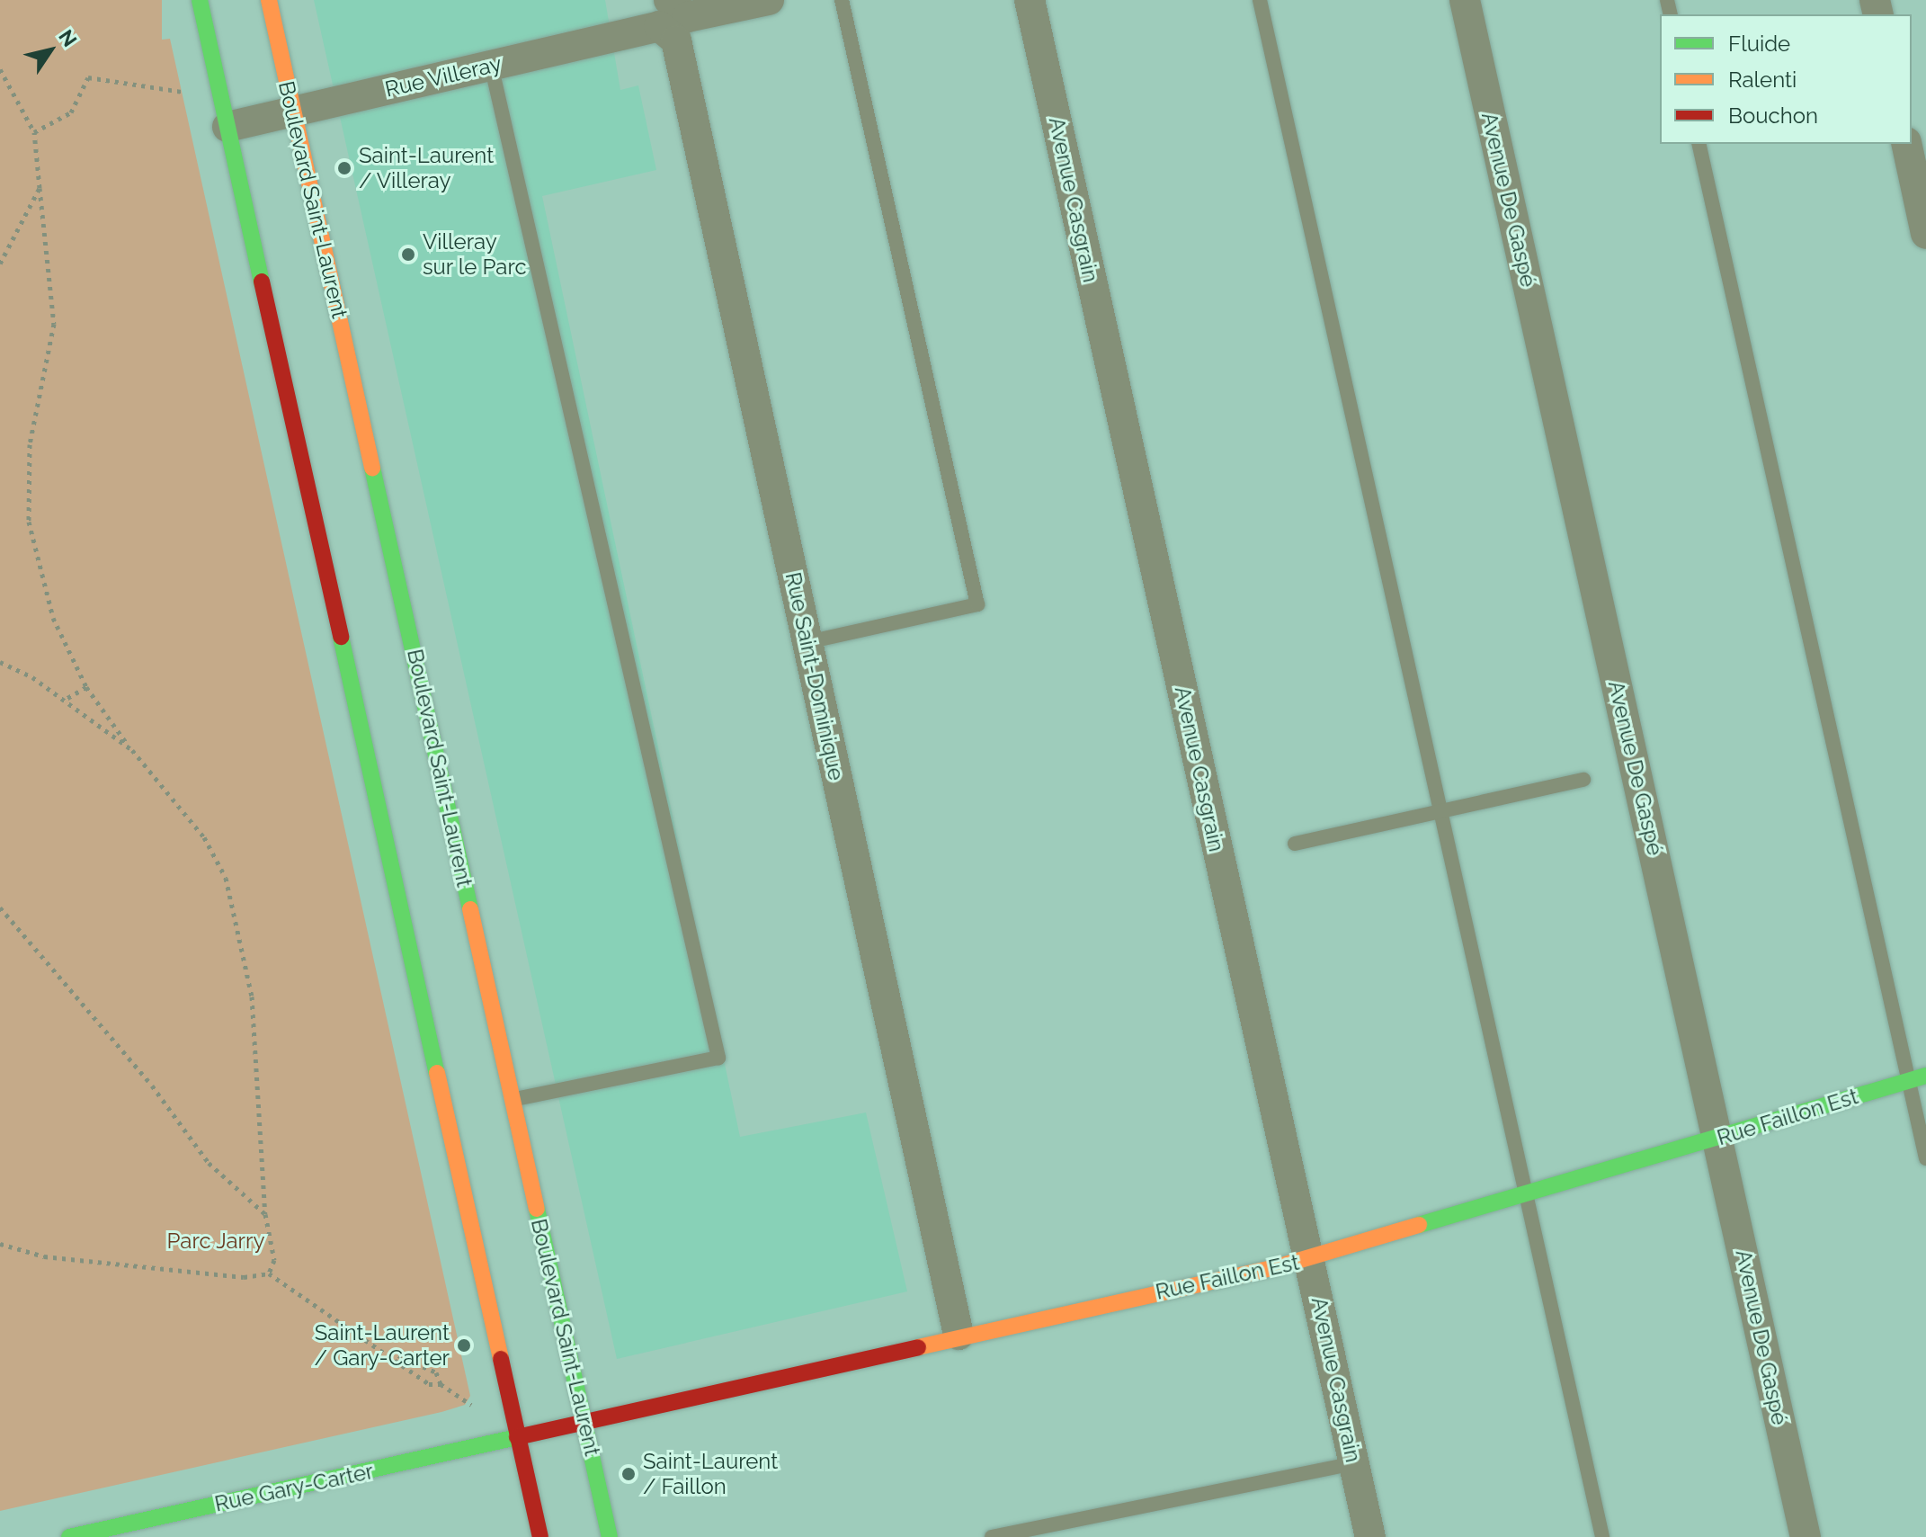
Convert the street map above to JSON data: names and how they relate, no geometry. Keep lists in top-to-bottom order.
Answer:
{
  "streets": {
    "main road": ["Boulevard Saint-Laurent", "Rue Faillon Est", "Rue Gary-Carter"],
    "street": [
      "Rue Villeray",
      "Avenue Casgrain",
      "Avenue De Gaspé",
      "Rue Saint-Dominique"
    ]
  },
  "crossings": [
    ["Rue Villeray", "Boulevard Saint-Laurent"],
    ["Rue Villeray", "Rue Saint-Dominique"],
    ["Boulevard Saint-Laurent", "Rue Faillon Est"],
    ["Avenue Casgrain", "Rue Faillon Est"],
    ["Avenue De Gaspé", "Rue Faillon Est"],
    ["Rue Saint-Dominique", "Rue Faillon Est"],
    ["Rue Faillon Est", "Rue Gary-Carter"]
  ],
  "parks": ["Parc Jarry"],
  "places": [
    "Saint-Laurent / Villeray",
    "Villeray sur le Parc",
    "Saint-Laurent / Gary-Carter",
    "Saint-Laurent / Faillon"
  ],
  "legend": ["Fluide", "Ralenti", "Bouchon"],
  "north": "top right"
}
